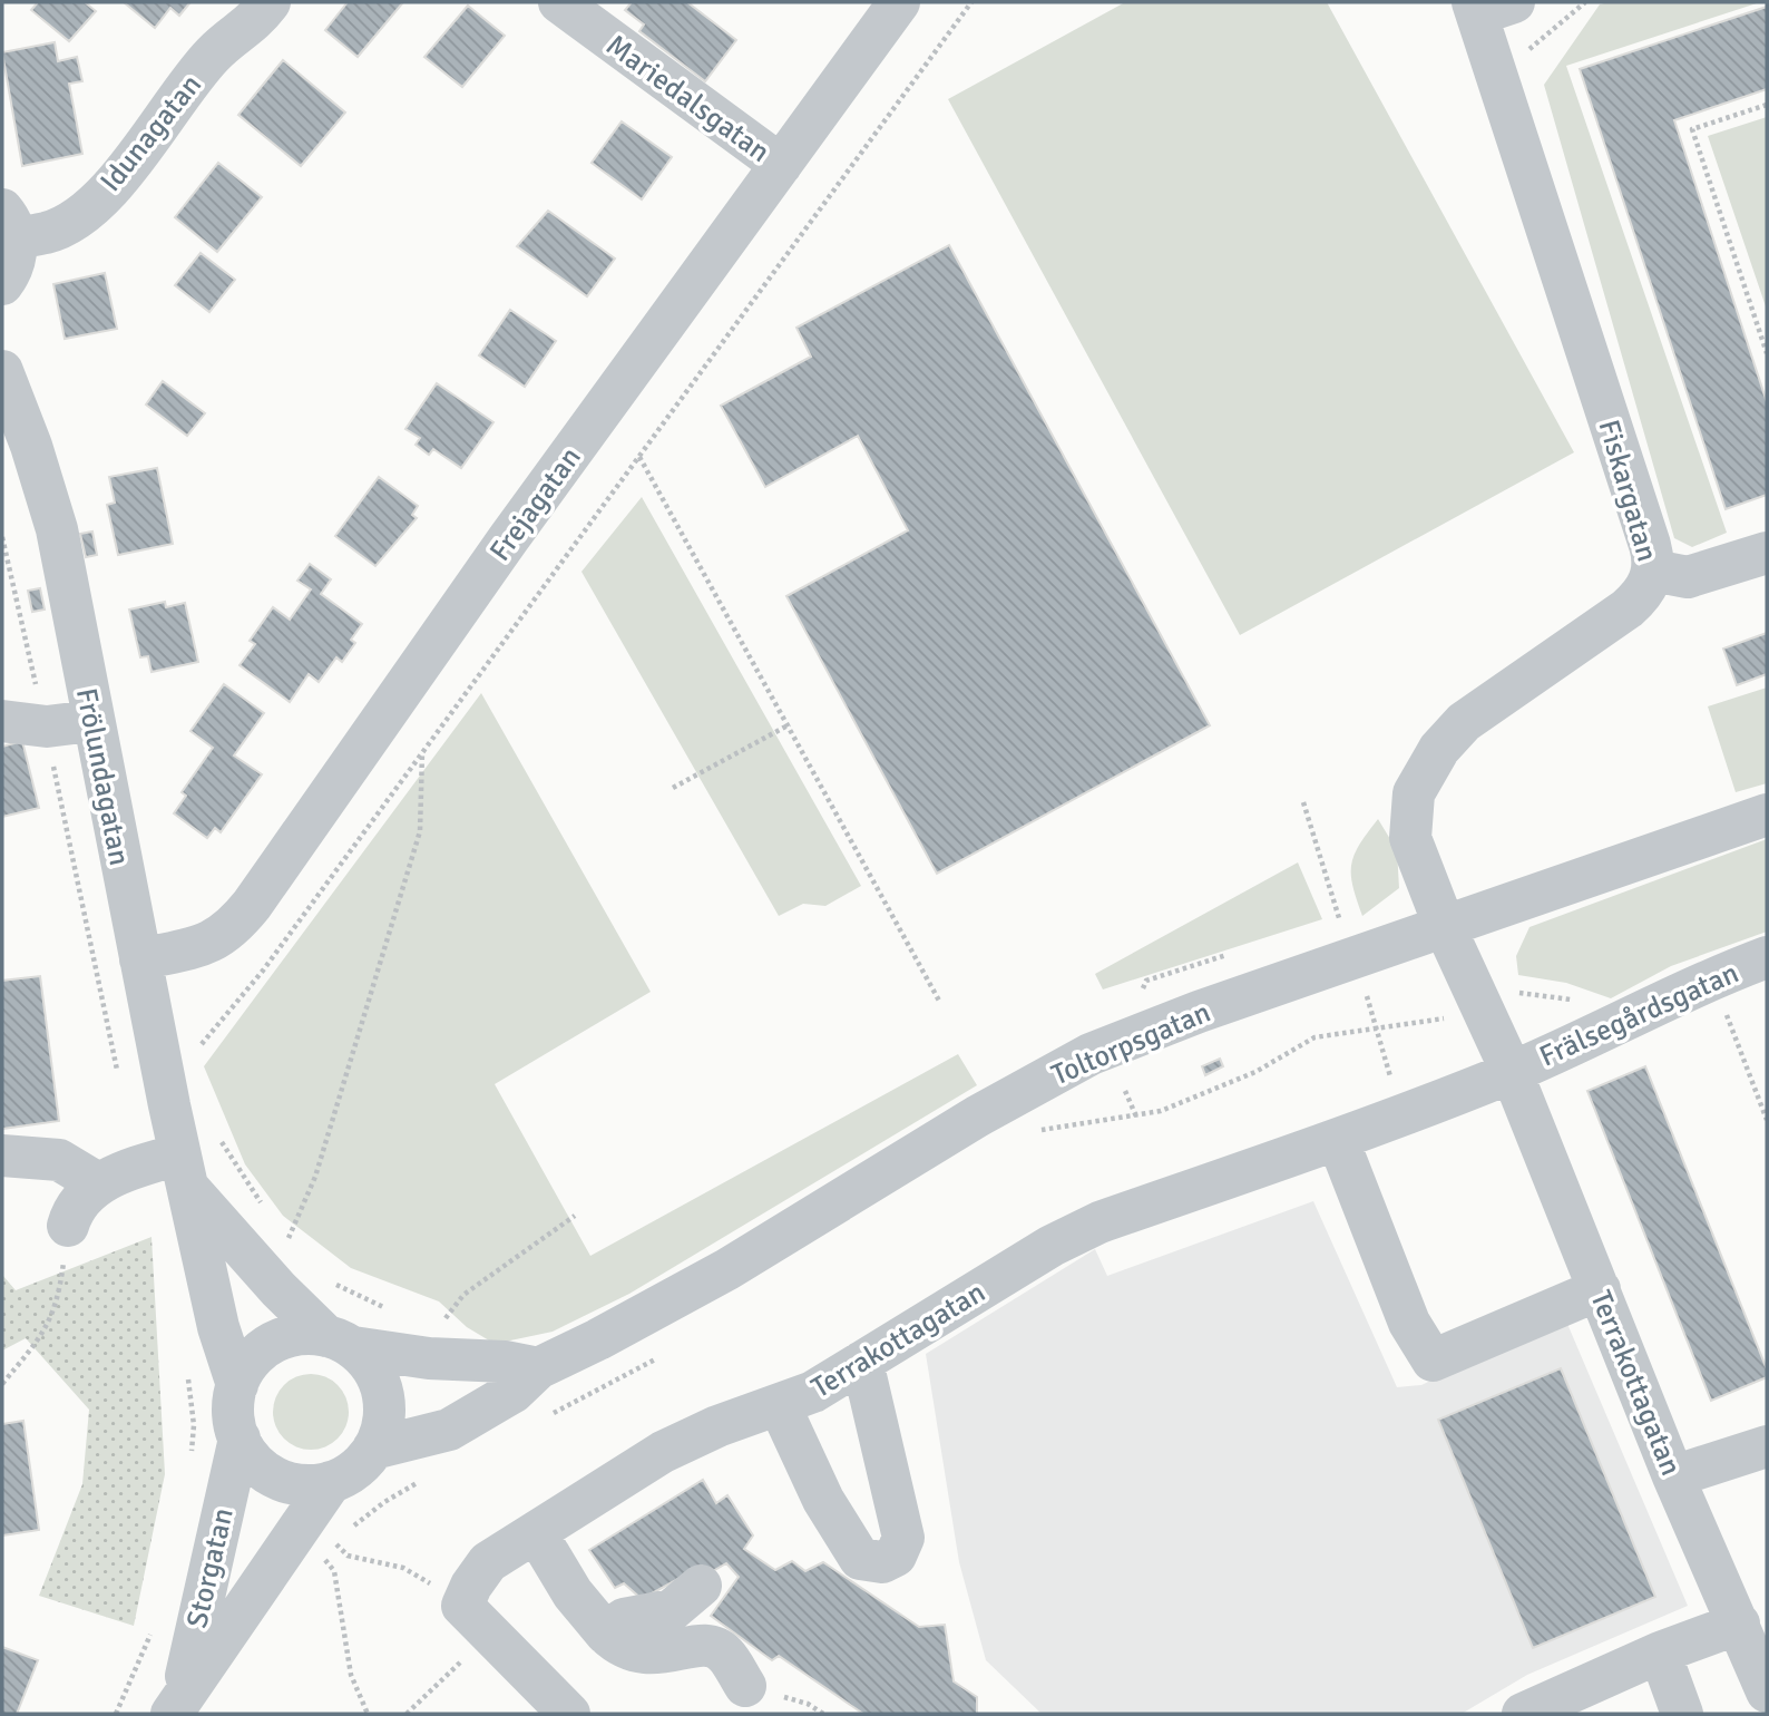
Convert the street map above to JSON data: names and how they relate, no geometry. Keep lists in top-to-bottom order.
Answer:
{
  "streets": {
    "street": [
      "Mariedalsgatan",
      "Idunagatan",
      "Fiskargatan",
      "Frejagatan",
      "Frölundagatan",
      "Frälsegårdsgatan",
      "Toltorpsgatan",
      "Terrakottagatan",
      "Storgatan"
    ]
  },
  "crossings": [
    ["Mariedalsgatan", "Frejagatan"],
    ["Fiskargatan", "Toltorpsgatan"],
    ["Fiskargatan", "Terrakottagatan"],
    ["Frejagatan", "Frölundagatan"],
    ["Frölundagatan", "Toltorpsgatan"],
    ["Frölundagatan", "Storgatan"],
    ["Frälsegårdsgatan", "Terrakottagatan"],
    ["Toltorpsgatan", "Terrakottagatan"],
    ["Toltorpsgatan", "Storgatan"]
  ]
}
